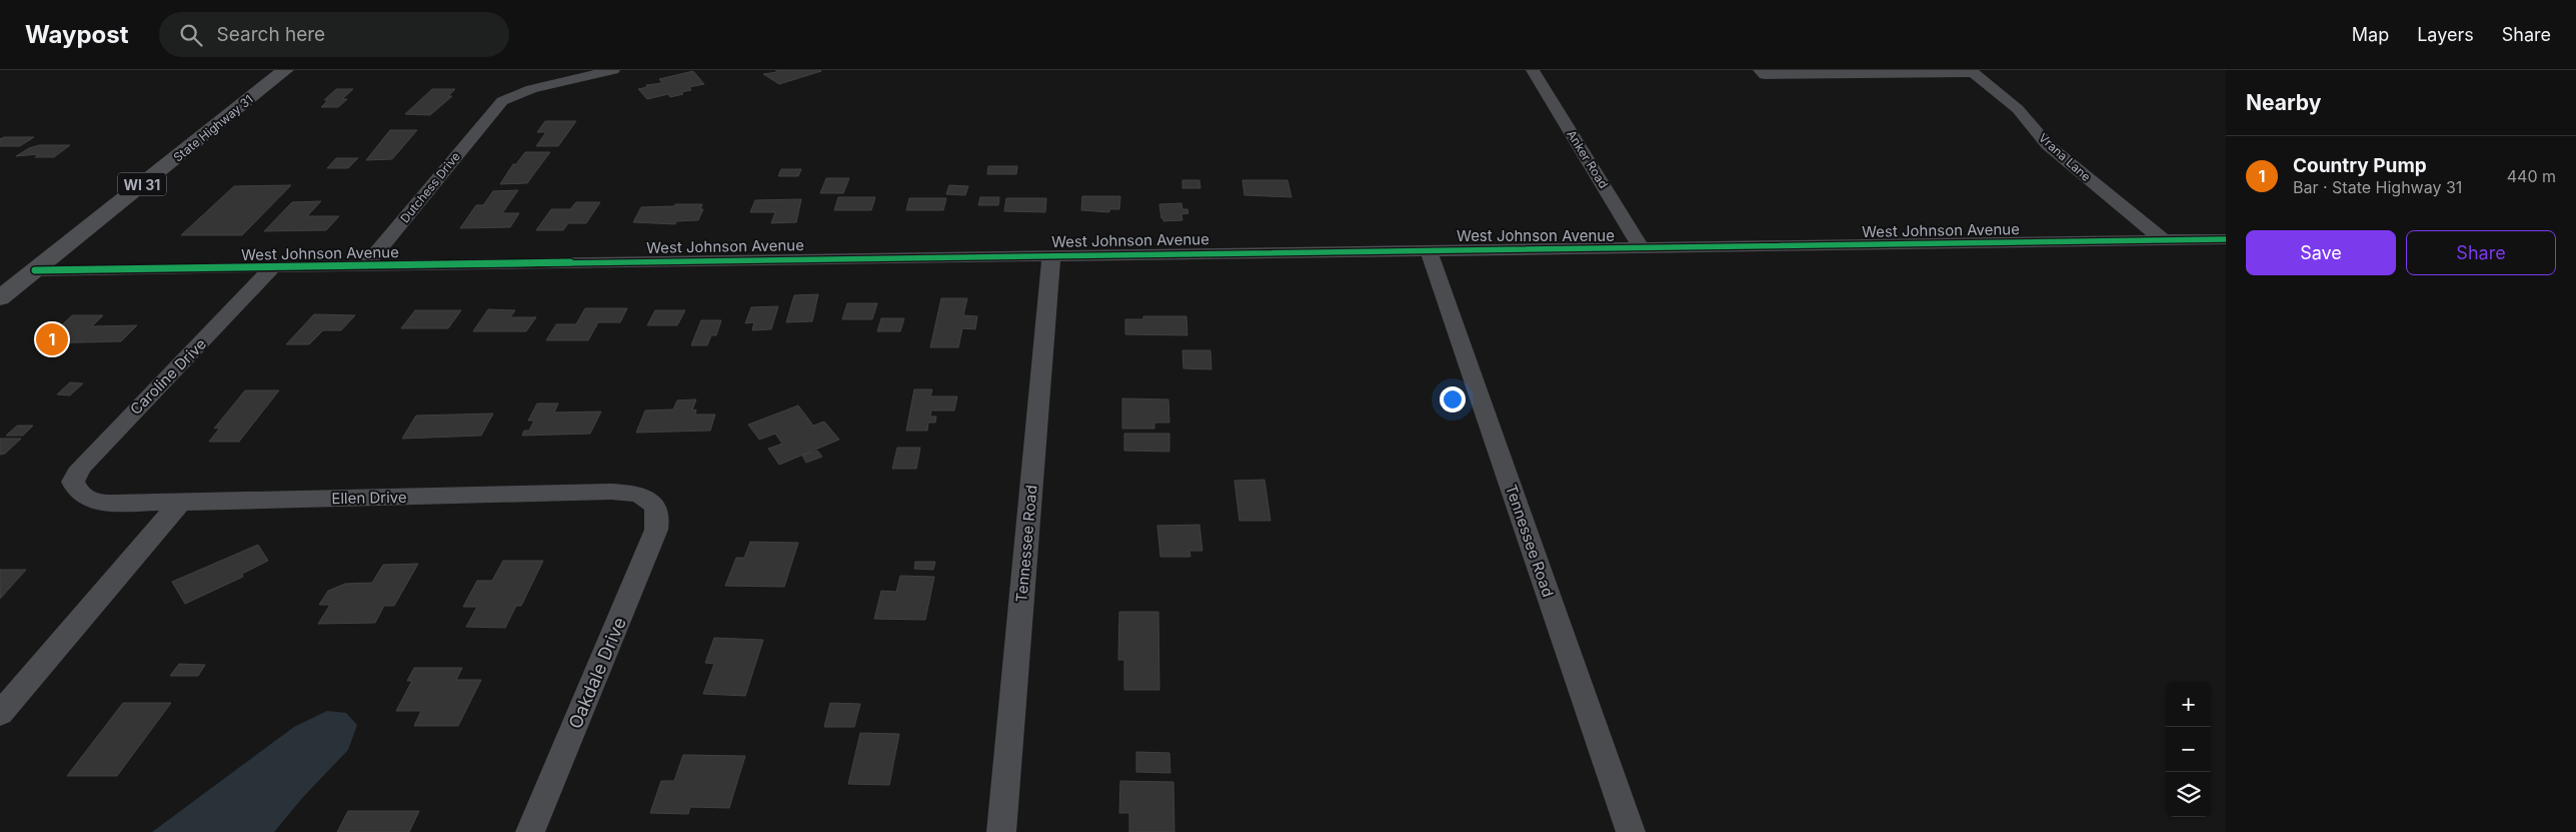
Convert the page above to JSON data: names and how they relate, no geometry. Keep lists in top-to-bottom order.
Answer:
{
  "streets": {
    "main road": ["State Highway 31", "WI 31"],
    "street": [
      "Vrana Lane",
      "Anker Road",
      "Dutchess Drive",
      "West Johnson Avenue",
      "Caroline Drive",
      "Ellen Drive",
      "Tennessee Road",
      "Oakdale Drive"
    ]
  },
  "crossings": [
    ["State Highway 31", "West Johnson Avenue"],
    ["Vrana Lane", "West Johnson Avenue"],
    ["Anker Road", "West Johnson Avenue"],
    ["Dutchess Drive", "West Johnson Avenue"],
    ["West Johnson Avenue", "Caroline Drive"],
    ["West Johnson Avenue", "Tennessee Road"],
    ["Caroline Drive", "Ellen Drive"],
    ["Ellen Drive", "Oakdale Drive"]
  ],
  "page": {
    "header": "Waypost",
    "search": "Search here",
    "nav": ["Map", "Layers", "Share"],
    "heading": "Nearby",
    "list": [
      {
        "mark": "1",
        "name": "Country Pump",
        "note": "Bar · State Highway 31",
        "value": "440 m"
      }
    ],
    "buttons": ["Save", "Share"],
    "pins": "1",
    "map_buttons": ["+", "−"]
  }
}
